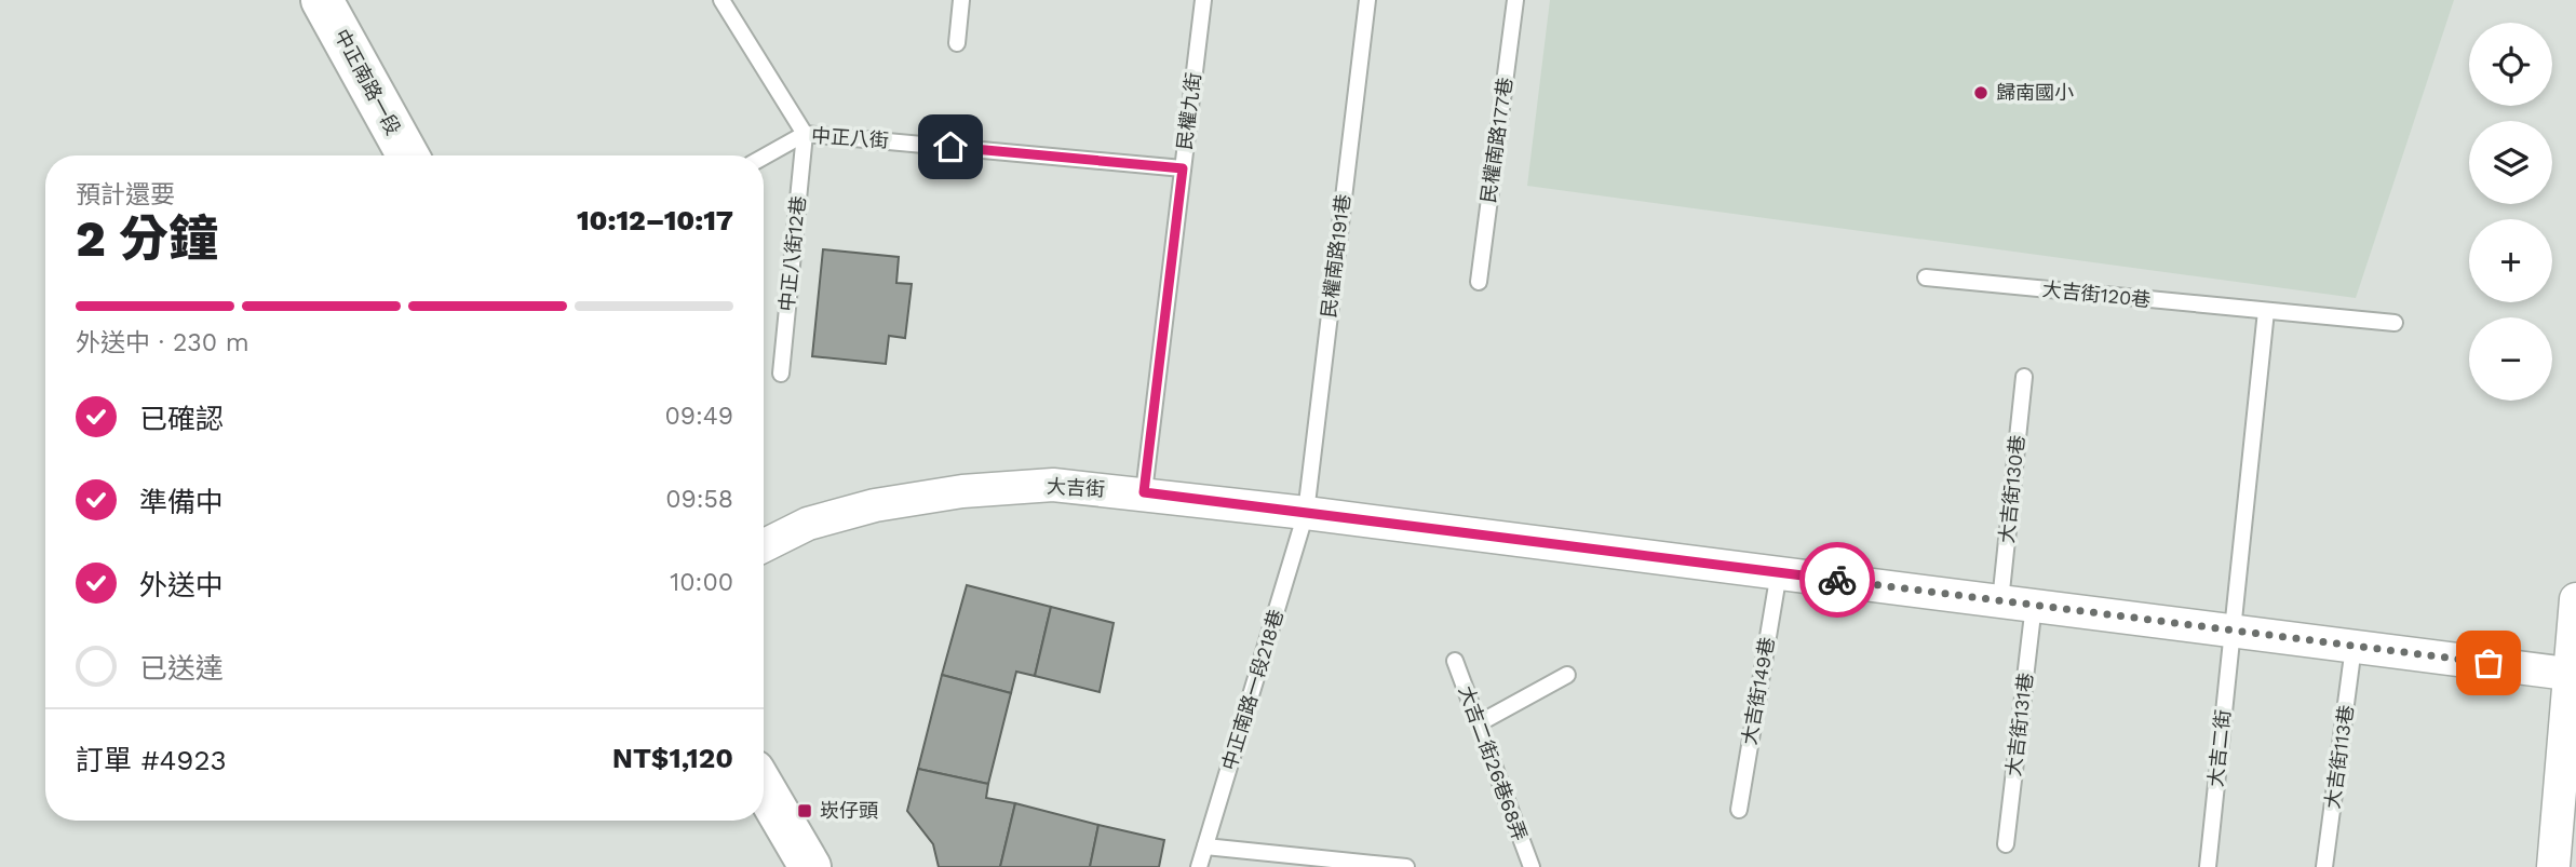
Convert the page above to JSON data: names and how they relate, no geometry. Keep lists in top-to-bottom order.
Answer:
{
  "streets": {
    "street": ["中正南路一段", "大吉街"],
    "lane": [
      "民權九街",
      "中正八街",
      "民權南路177巷",
      "中正八街12巷",
      "民權南路191巷",
      "大吉街120巷",
      "大吉街130巷",
      "中正南路一段218巷",
      "大吉街149巷",
      "大吉街131巷",
      "大吉二街",
      "大吉街113巷",
      "大吉二街26巷68弄"
    ]
  },
  "crossings": [
    ["民權九街", "中正八街"],
    ["民權九街", "大吉街"],
    ["中正八街", "中正八街12巷"],
    ["民權南路191巷", "大吉街"],
    ["民權南路191巷", "中正南路一段218巷"],
    ["大吉街", "大吉街130巷"],
    ["大吉街", "中正南路一段218巷"],
    ["大吉街", "大吉街149巷"],
    ["大吉街", "大吉街131巷"],
    ["大吉街", "大吉二街"],
    ["大吉街", "大吉街113巷"]
  ],
  "places": {
    "other": ["歸南國小"],
    "transit": ["崁仔頭"]
  },
  "page": {
    "map_buttons": ["+", "−"],
    "heading": ["2 分鐘", "預計還要", "10:12–10:17"],
    "panel": ["訂單 #4923", "NT$1,120"],
    "bar": "外送中 · 230 m",
    "list": [
      ["已確認", "09:49"],
      ["準備中", "09:58"],
      ["外送中", "10:00"],
      "已送達"
    ]
  }
}
